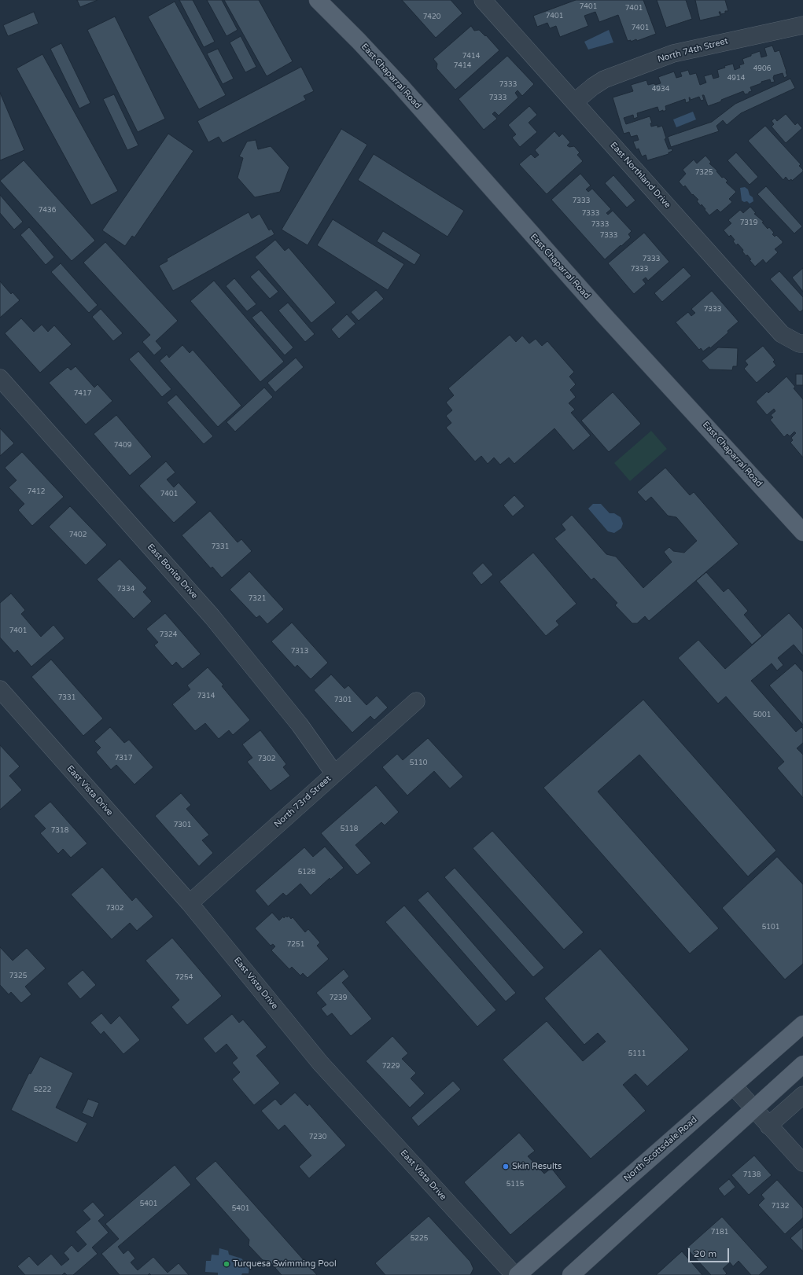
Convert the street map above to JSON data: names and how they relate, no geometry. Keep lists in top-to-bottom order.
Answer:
{
  "streets": {
    "main road": ["East Chaparral Road", "North Scottsdale Road"],
    "street": [
      "North 74th Street",
      "East Northland Drive",
      "East Bonita Drive",
      "East Vista Drive",
      "North 73rd Street"
    ]
  },
  "crossings": [
    ["North 74th Street", "East Northland Drive"],
    ["East Bonita Drive", "North 73rd Street"],
    ["East Vista Drive", "North 73rd Street"]
  ],
  "places": ["Skin Results", "Turquesa Swimming Pool"],
  "house_numbers": [
    "7401",
    "7401",
    "7401",
    "7420",
    "7401",
    "7414",
    "7414",
    "4906",
    "4914",
    "7333",
    "4934",
    "7333",
    "7325",
    "7333",
    "7436",
    "7333",
    "7319",
    "7333",
    "7333",
    "7333",
    "7333",
    "7333",
    "7417",
    "7409",
    "7412",
    "7401",
    "7402",
    "7331",
    "7334",
    "7321",
    "7401",
    "7324",
    "7313",
    "7314",
    "7331",
    "7301",
    "5001",
    "7317",
    "7302",
    "5110",
    "7301",
    "5118",
    "7318",
    "5128",
    "7302",
    "5101",
    "7251",
    "7325",
    "7254",
    "7239",
    "5111",
    "7229",
    "5222",
    "7230",
    "7138",
    "5115",
    "5401",
    "7132",
    "5401",
    "7181",
    "5225"
  ],
  "scale_bar": "20 m"
}
